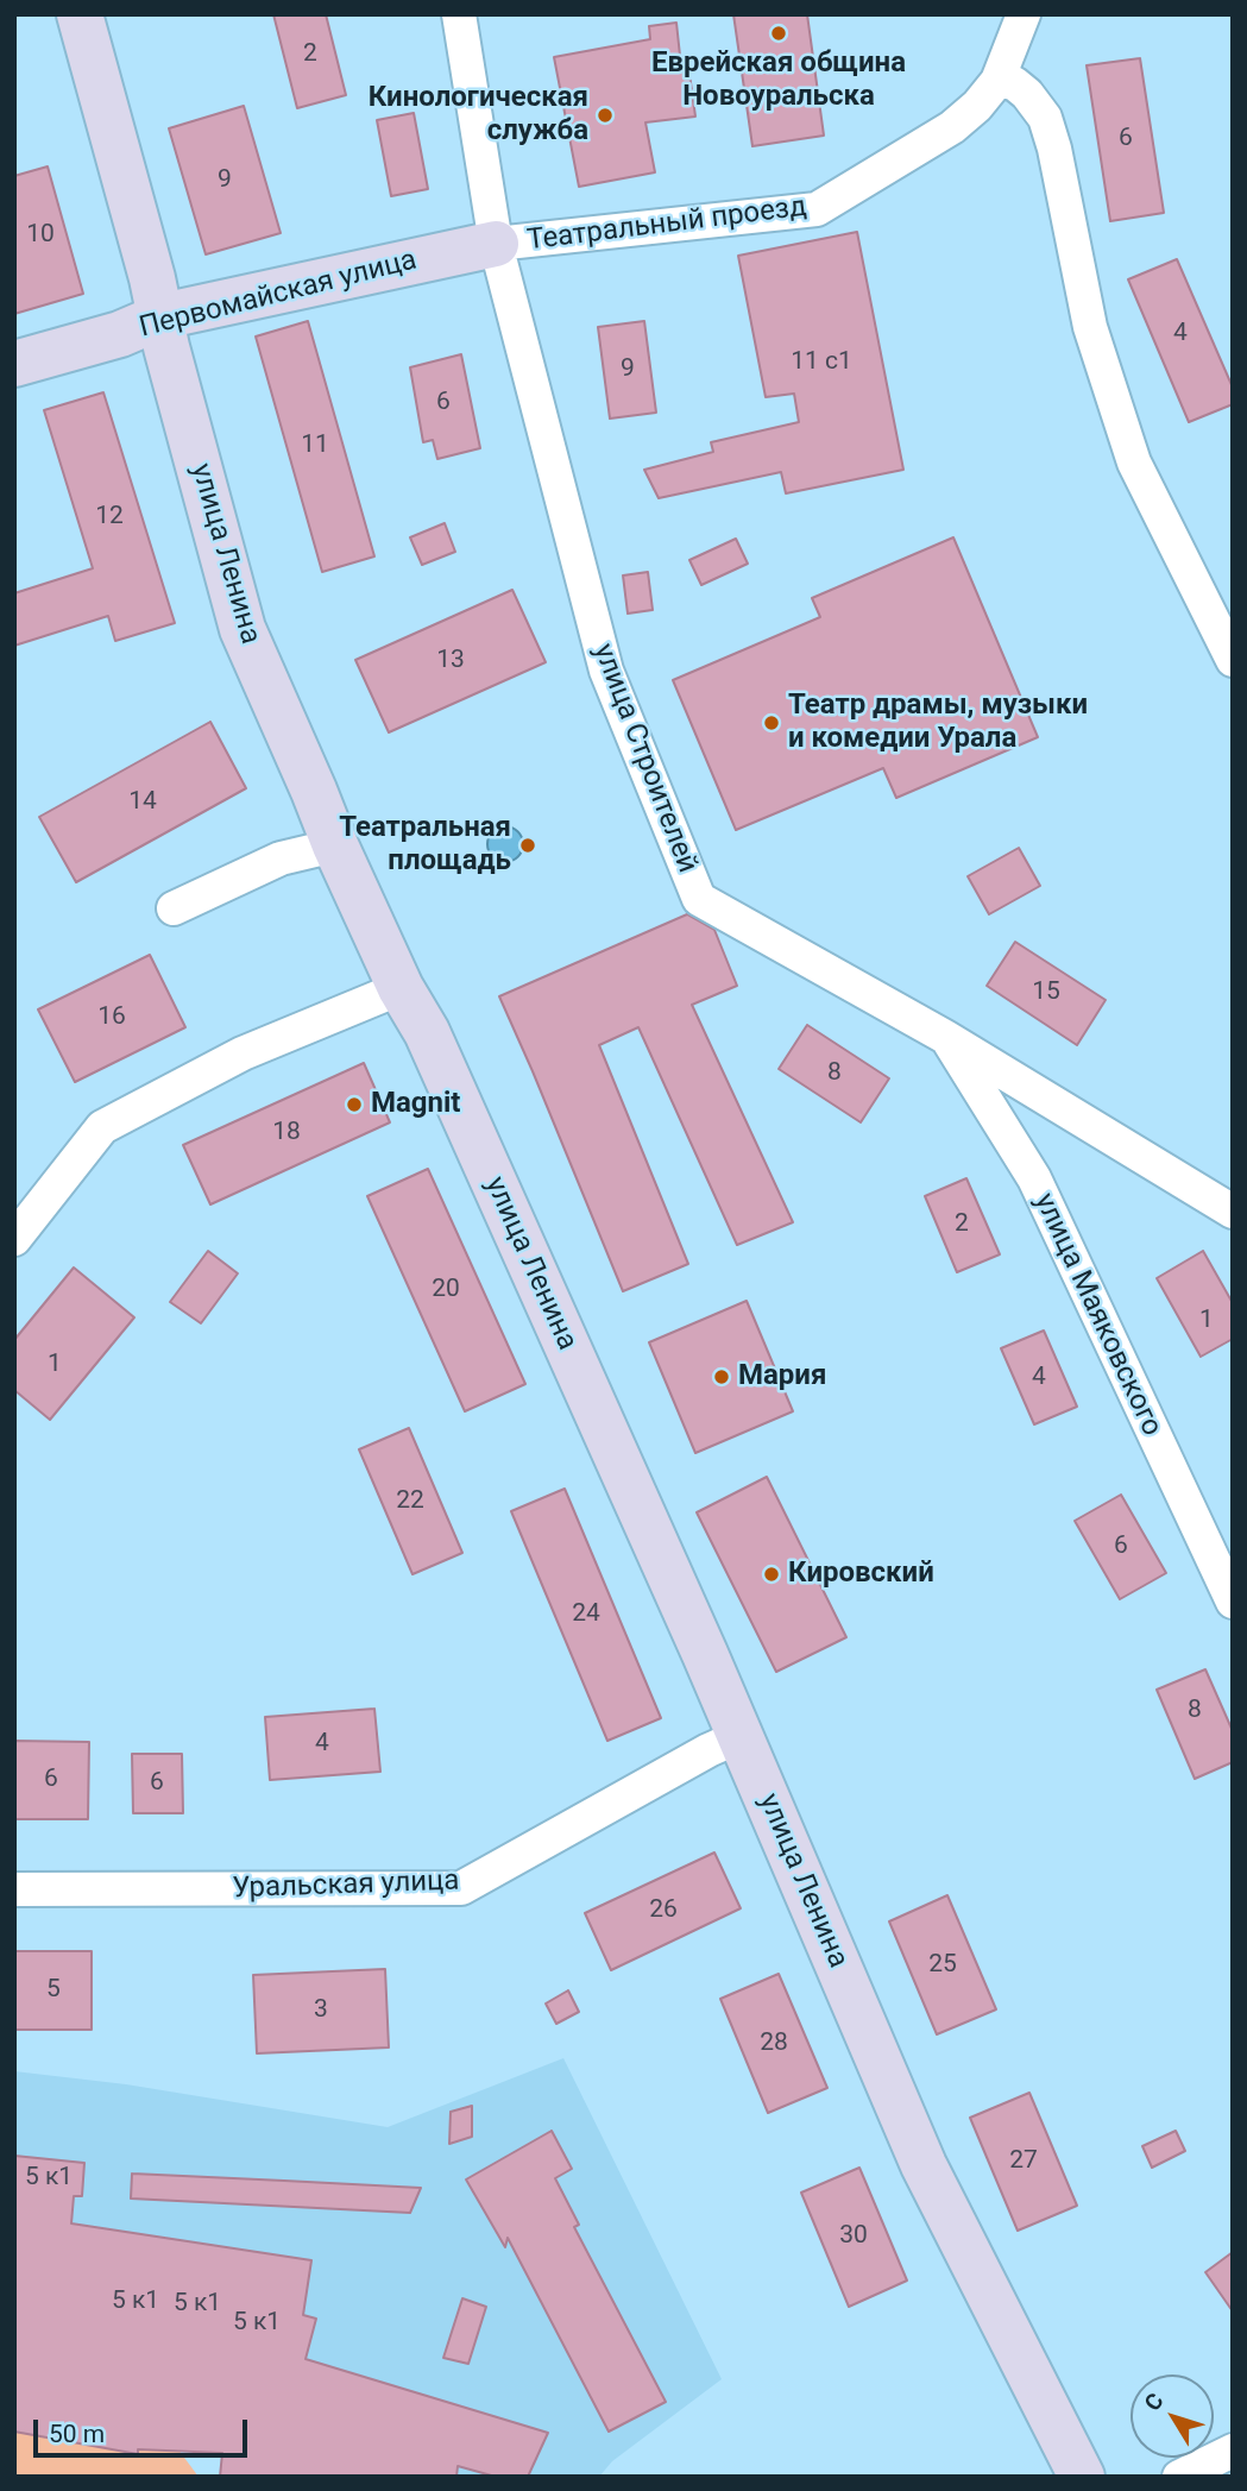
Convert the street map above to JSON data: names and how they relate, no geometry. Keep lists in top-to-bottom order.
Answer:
{
  "streets": {
    "main road": ["Первомайская улица", "улица Ленина"],
    "street": [
      "Театральный проезд",
      "улица Строителей",
      "улица Маяковского",
      "Уральская улица"
    ]
  },
  "crossings": [
    ["Театральный проезд", "Первомайская улица"],
    ["Театральный проезд", "улица Строителей"],
    ["Первомайская улица", "улица Ленина"],
    ["Первомайская улица", "улица Строителей"],
    ["улица Ленина", "Уральская улица"],
    ["улица Строителей", "улица Маяковского"]
  ],
  "places": [
    "Еврейская община Новоуральска",
    "Кинологическая служба",
    "Театр драмы, музыки и комедии Урала",
    "Театральная площадь",
    "Magnit",
    "Мария",
    "Кировский"
  ],
  "house_numbers": [
    "2",
    "6",
    "9",
    "10",
    "4",
    "11 с1",
    "9",
    "6",
    "11",
    "12",
    "13",
    "14",
    "15",
    "16",
    "8",
    "18",
    "2",
    "20",
    "1",
    "1",
    "4",
    "22",
    "6",
    "24",
    "8",
    "4",
    "6",
    "6",
    "26",
    "25",
    "5",
    "3",
    "28",
    "27",
    "5 к1",
    "30",
    "5 к1",
    "5 к1",
    "5 к1"
  ],
  "scale_bar": "50 m",
  "north": "top left"
}
